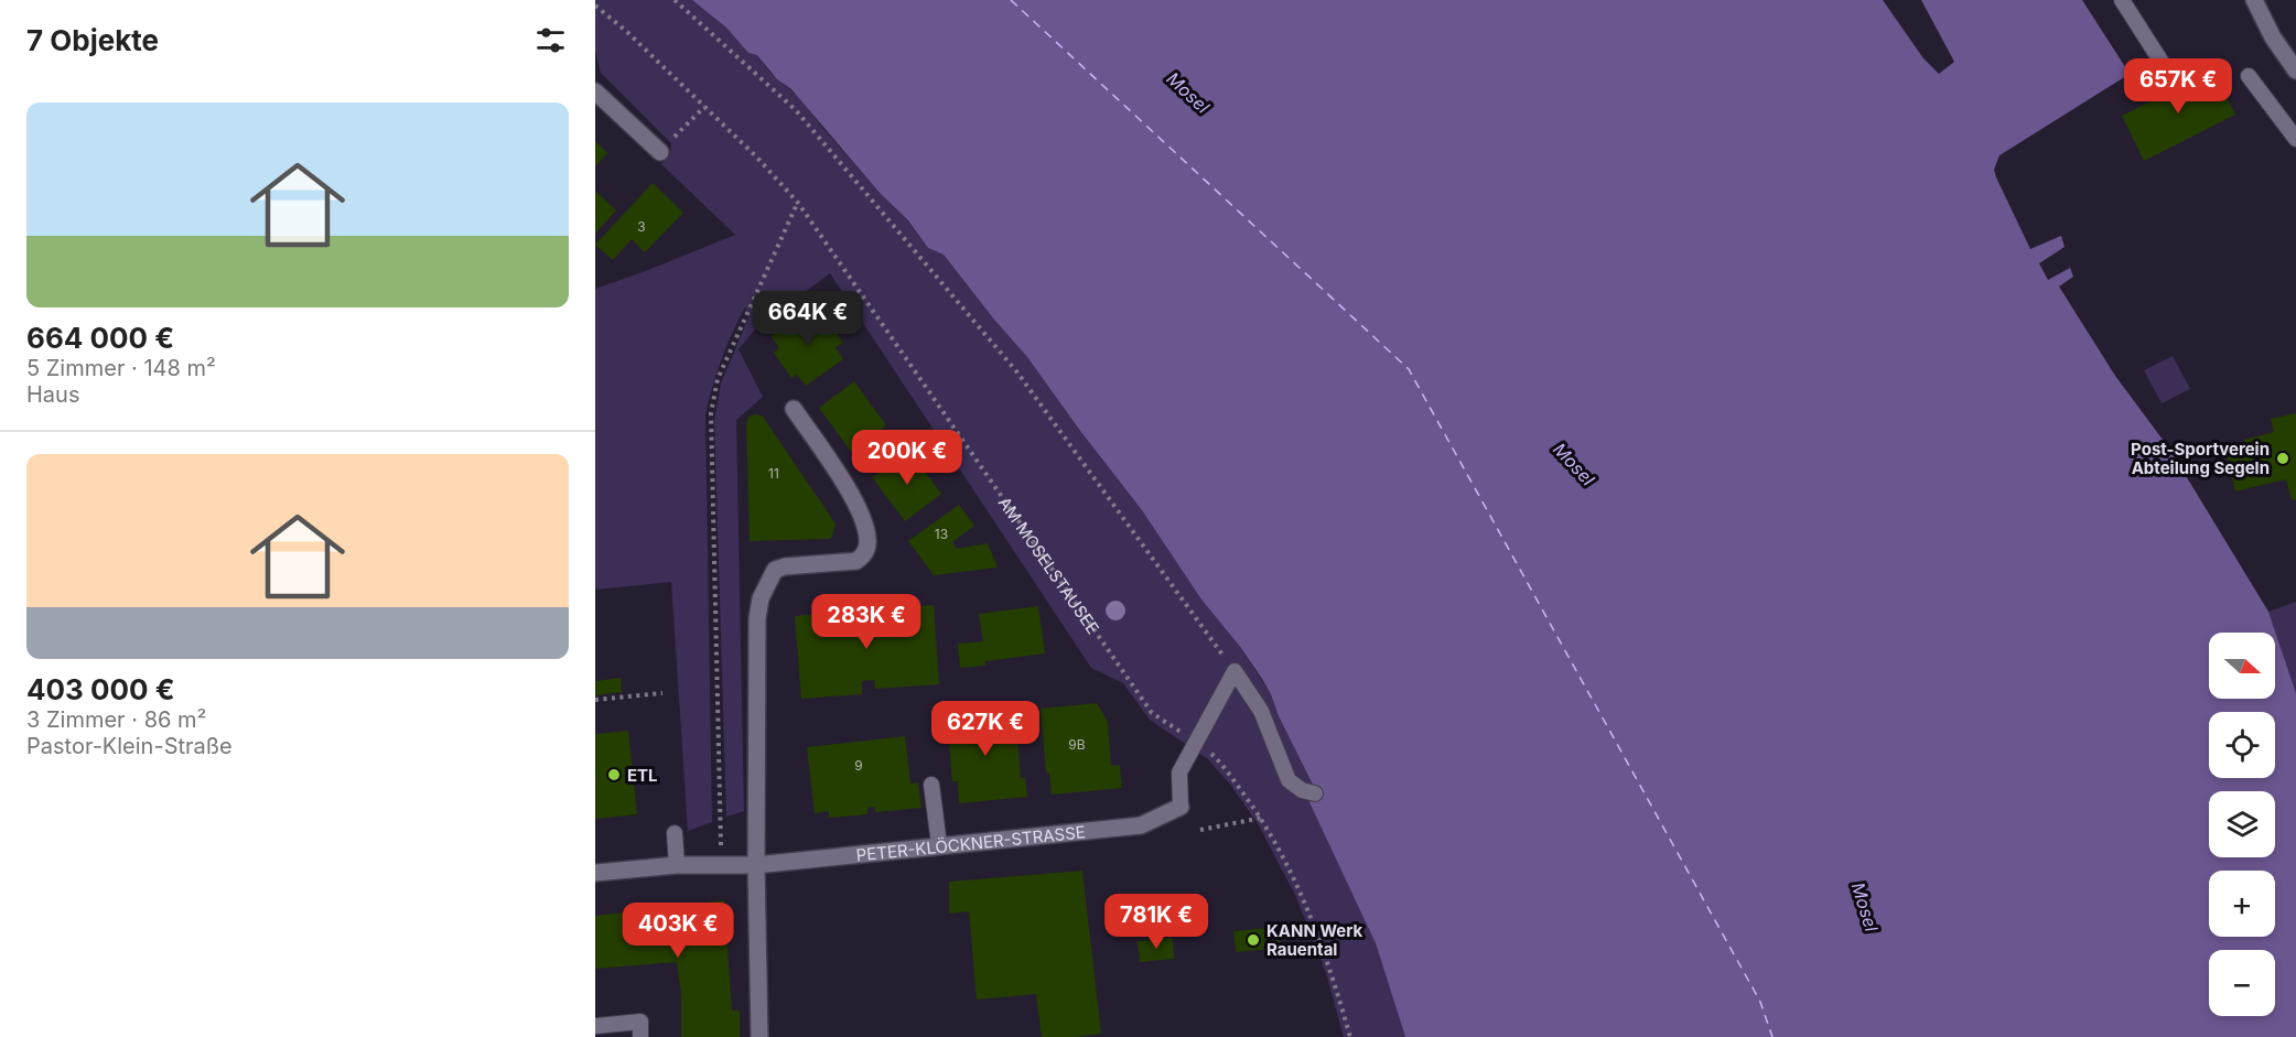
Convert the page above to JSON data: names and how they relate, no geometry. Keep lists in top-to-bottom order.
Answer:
{
  "streets": {
    "street": ["PETER-KLÖCKNER-STRASSE"],
    "path": ["AM MOSELSTAUSEE"]
  },
  "water": ["Mosel"],
  "places": ["Post-Sportverein Abteilung Segeln", "ETL", "KANN Werk Rauental"],
  "house_numbers": [
    "3",
    "11",
    "13",
    "9B",
    "9"
  ],
  "north": "right",
  "page": {
    "heading": "7 Objekte",
    "price": [
      "657K €",
      "664K €",
      "200K €",
      "283K €",
      "627K €",
      "781K €",
      "403K €"
    ],
    "list": [
      {
        "name": "664 000 €",
        "note": "5 Zimmer · 148 m² · Haus"
      },
      {
        "name": "403 000 €",
        "note": "3 Zimmer · 86 m² · Pastor-Klein-Straße"
      }
    ],
    "map_buttons": ["+", "−"]
  }
}
